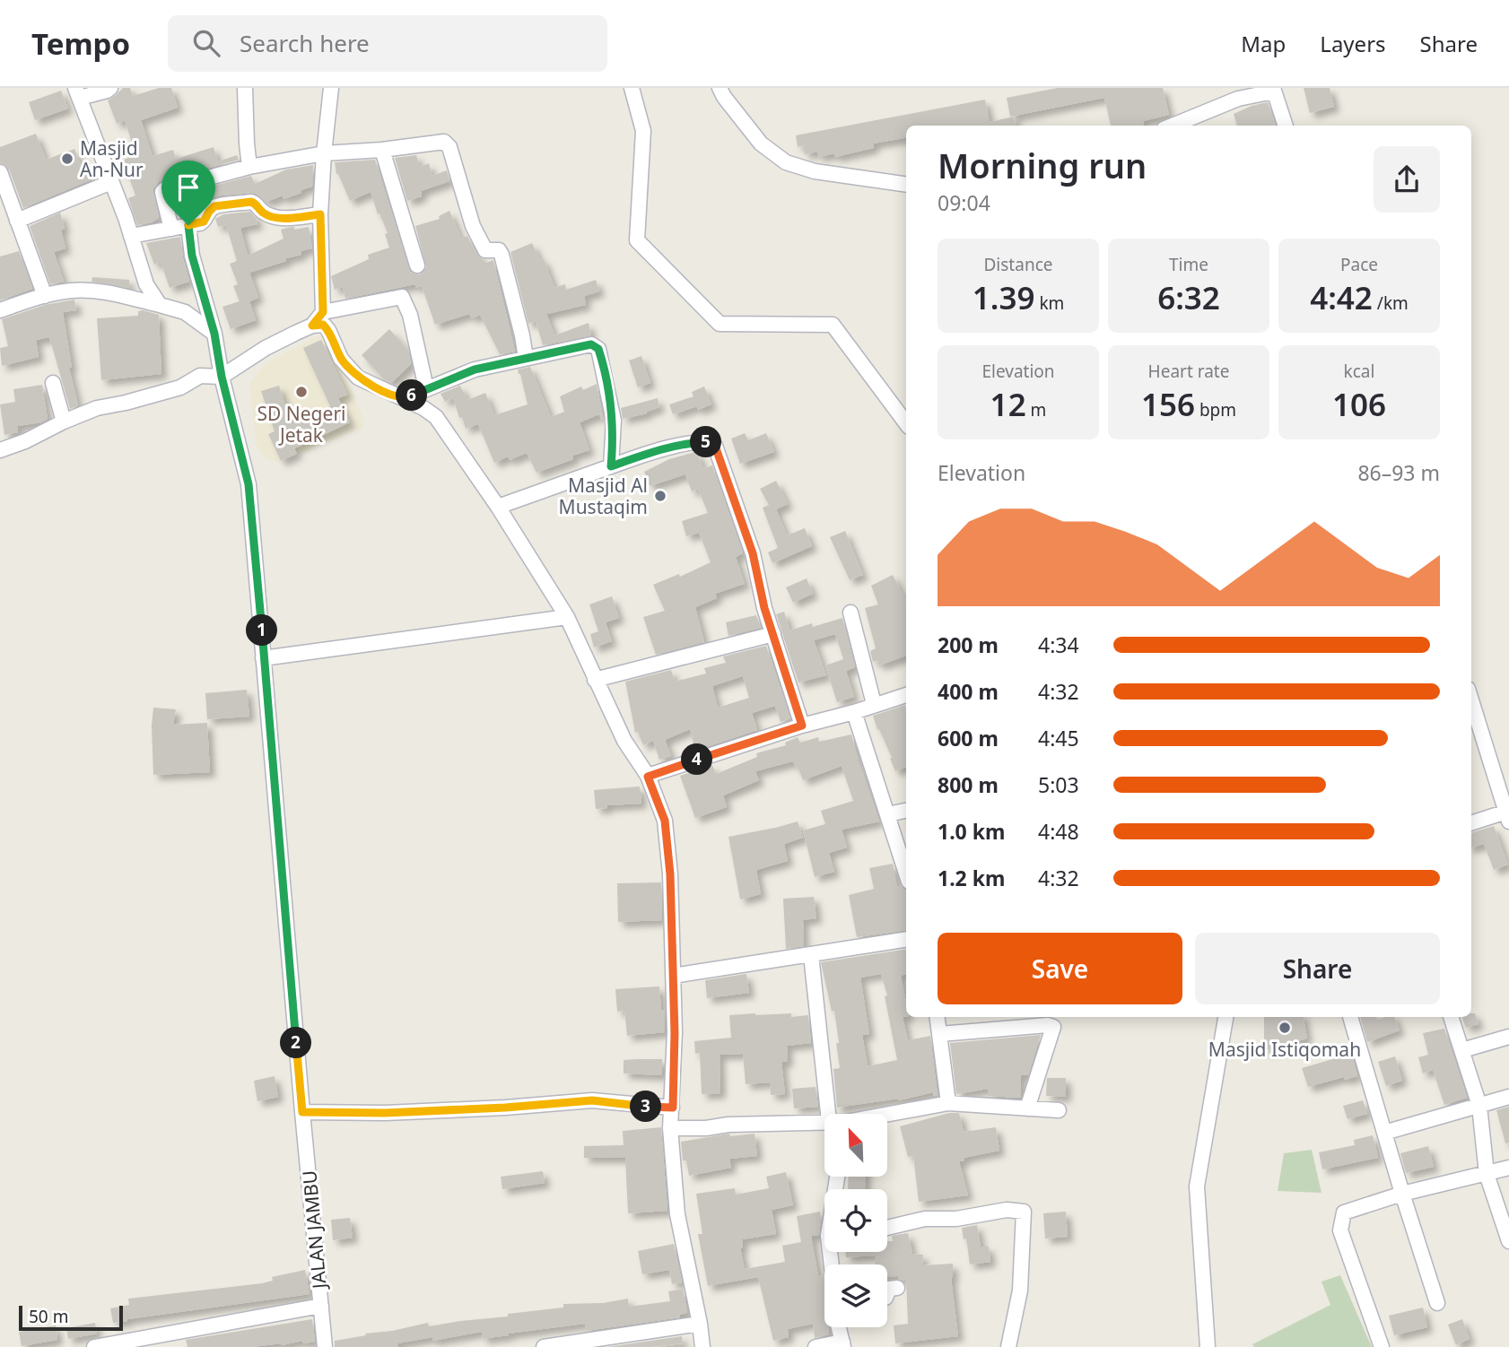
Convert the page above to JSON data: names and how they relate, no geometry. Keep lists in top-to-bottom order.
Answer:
{
  "streets": {
    "street": ["JALAN JAMBU"]
  },
  "places": [
    "Masjid An-Nur",
    "SD Negeri Jetak",
    "Masjid Al Mustaqim",
    "Masjid Istiqomah"
  ],
  "scale_bar": "50 m",
  "north": "top left",
  "page": {
    "header": "Tempo",
    "search": "Search here",
    "nav": ["Map", "Layers", "Share"],
    "heading": ["Morning run", "09:04"],
    "stats": [
      ["Distance", "1.39 km"],
      ["Time", "6:32"],
      ["Pace", "4:42 /km"],
      ["Elevation", "12 m"],
      ["Heart rate", "156 bpm"],
      ["kcal", "106"]
    ],
    "pins": [
      "6",
      "5",
      "1",
      "4",
      "2",
      "3"
    ],
    "chart": ["Elevation", "86–93 m"],
    "list": [
      {
        "name": "200 m",
        "note": "4:34"
      },
      {
        "name": "400 m",
        "note": "4:32"
      },
      {
        "name": "600 m",
        "note": "4:45"
      },
      {
        "name": "800 m",
        "note": "5:03"
      },
      {
        "name": "1.0 km",
        "note": "4:48"
      },
      {
        "name": "1.2 km",
        "note": "4:32"
      }
    ],
    "buttons": ["Save", "Share"],
    "scale": "50 m"
  }
}
